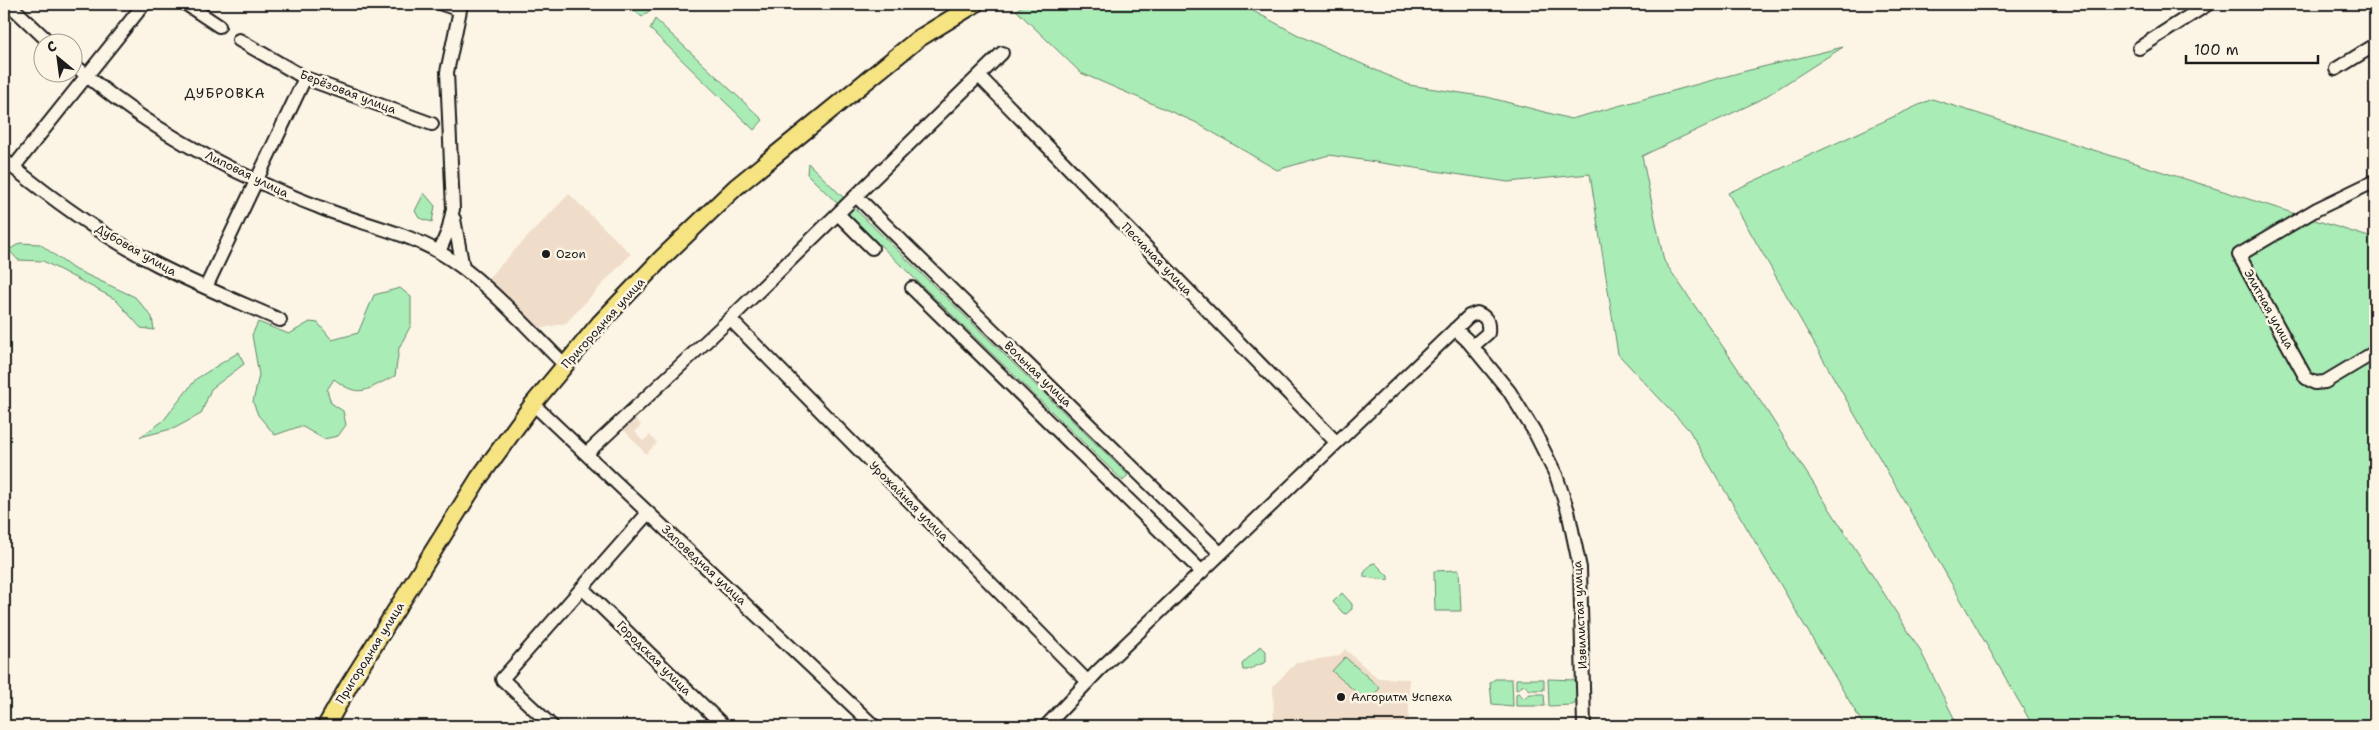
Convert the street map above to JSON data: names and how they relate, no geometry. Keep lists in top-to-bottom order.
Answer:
{
  "streets": {
    "main road": ["Пригородная улица"],
    "street": [
      "Берёзовая улица",
      "Липовая улица",
      "Дубовая улица",
      "Песчаная улица",
      "Элитная улица",
      "Вольная улица",
      "Урожайная улица",
      "Заповедная улица",
      "Извилистая улица",
      "Городская улица"
    ]
  },
  "crossings": [
    ["Липовая улица", "Пригородная улица"],
    ["Пригородная улица", "Заповедная улица"]
  ],
  "districts": ["ДУБРОВКА"],
  "places": ["Ozon", "Алгоритм Успеха"],
  "scale_bar": "100 m",
  "north": "top left"
}
